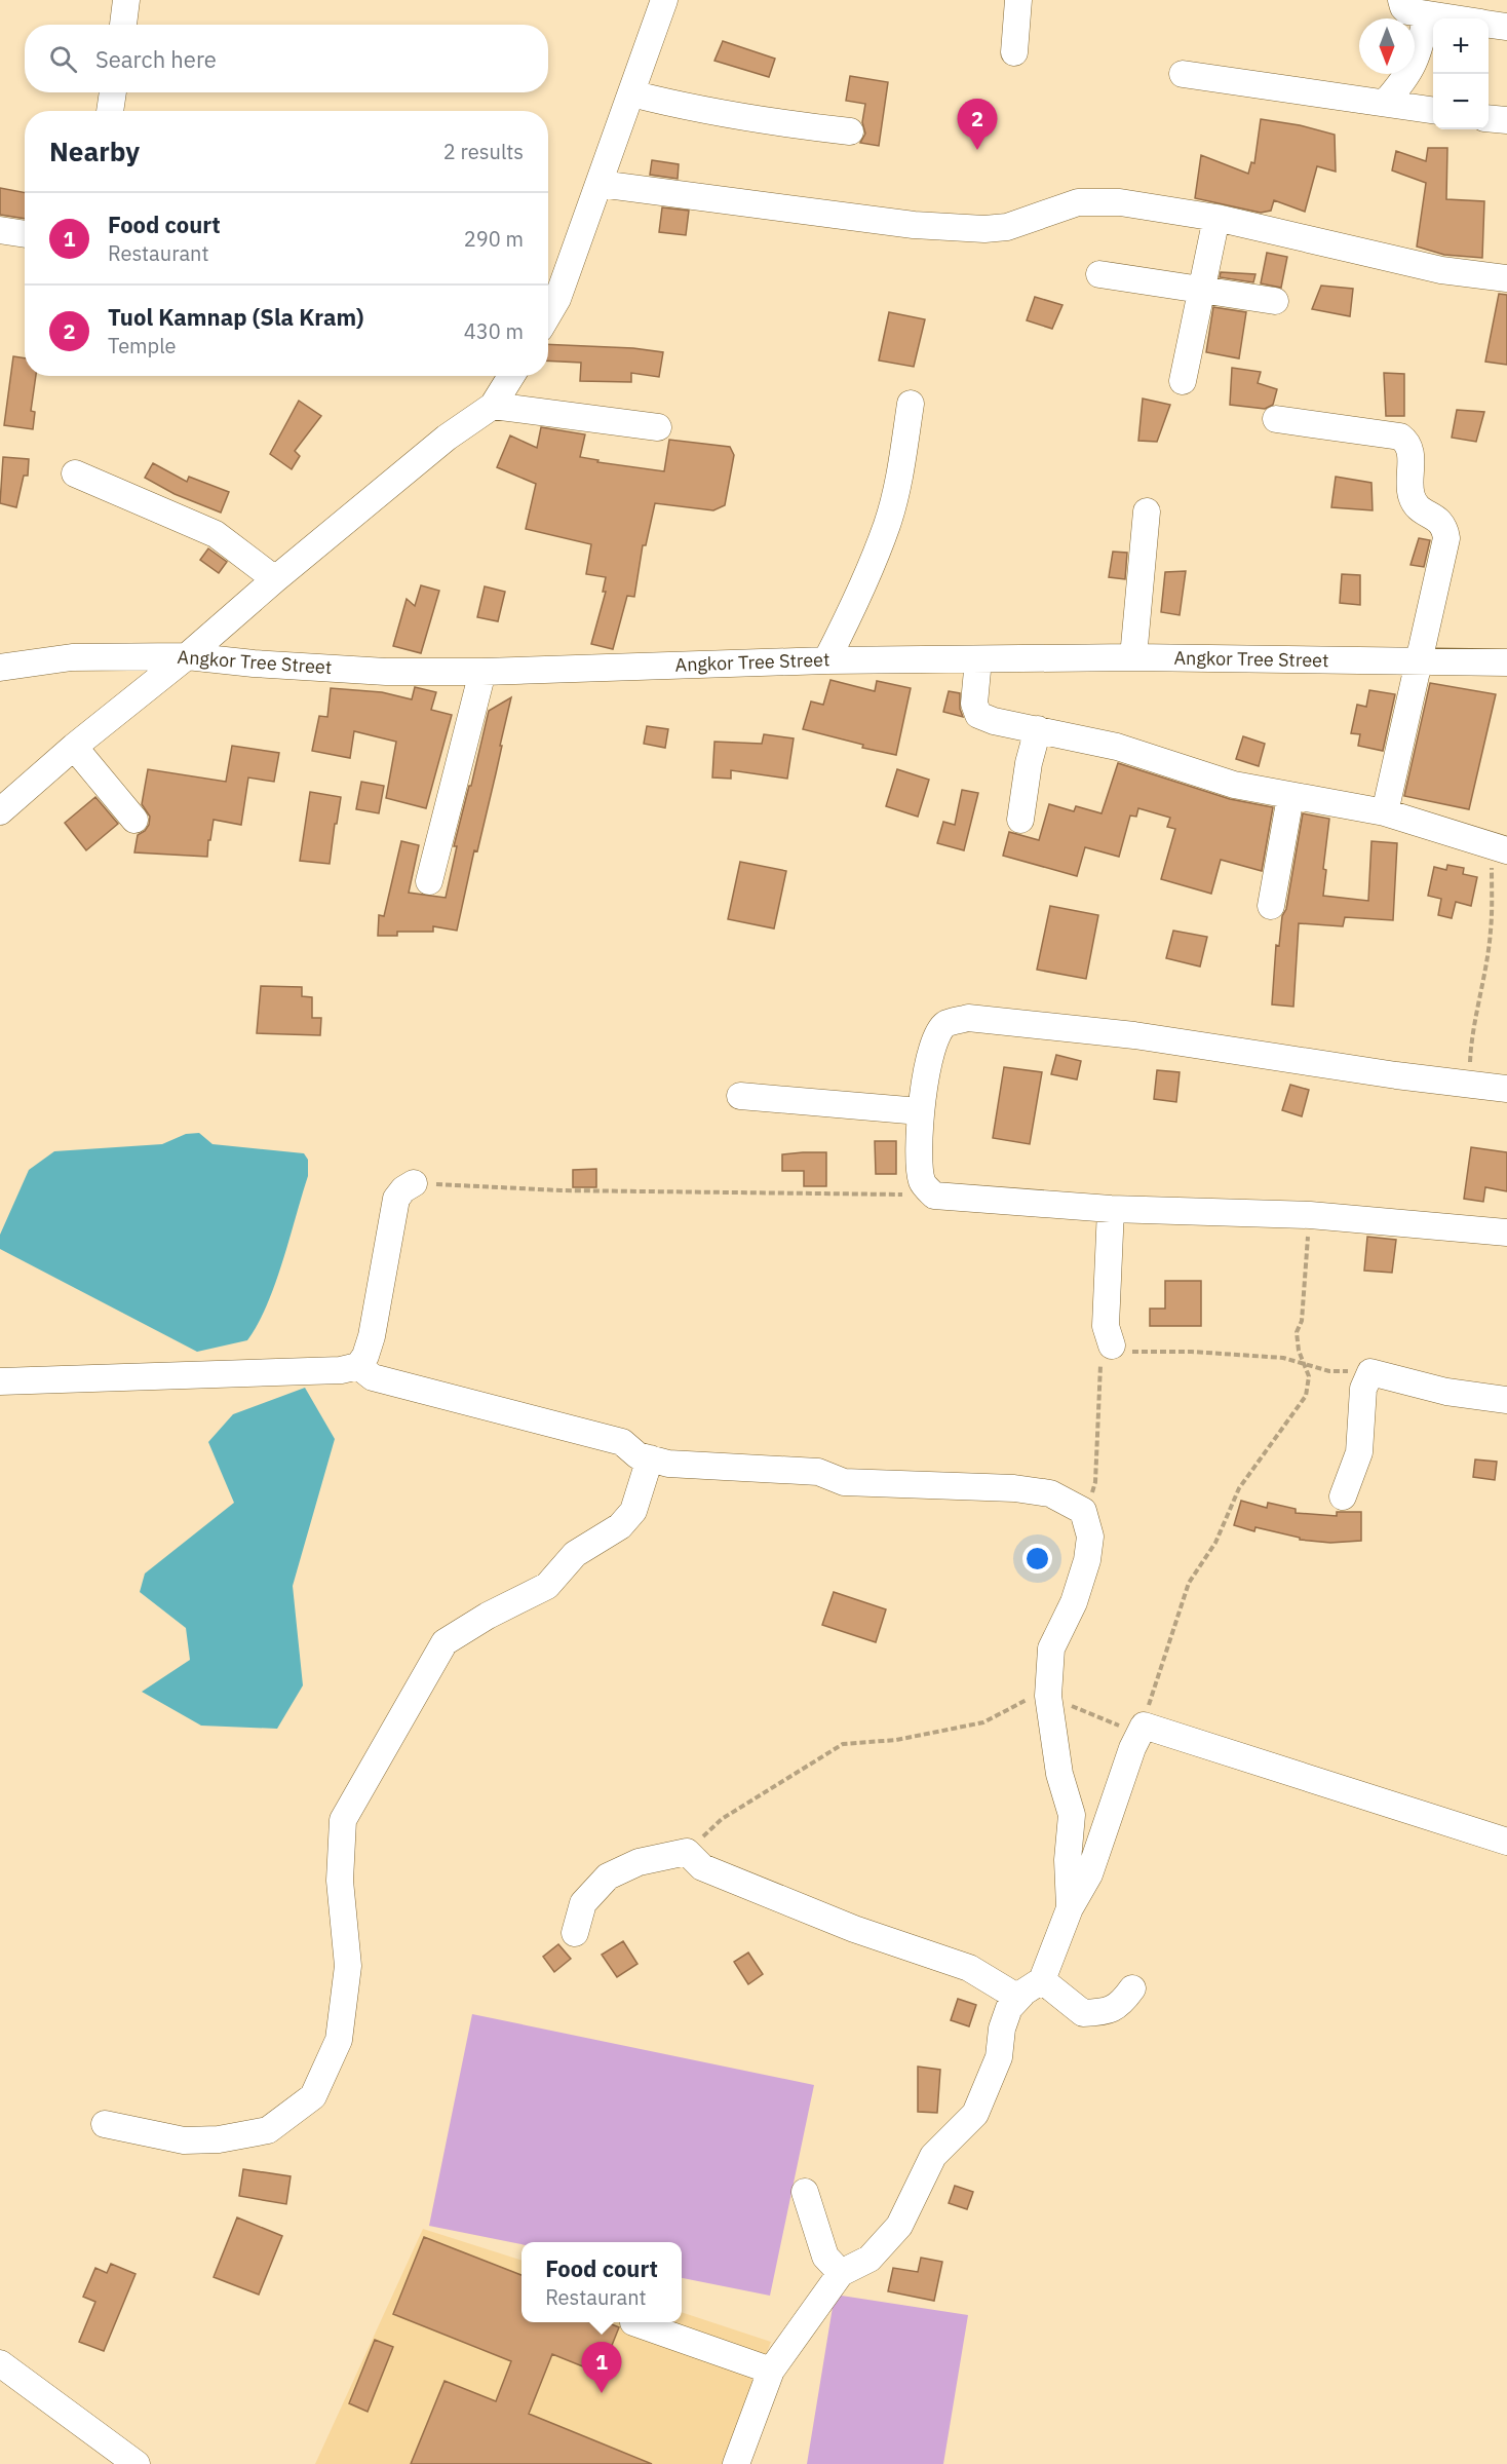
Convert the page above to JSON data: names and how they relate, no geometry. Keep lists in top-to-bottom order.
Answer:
{
  "streets": {
    "street": ["Angkor Tree Street"]
  },
  "north": "bottom",
  "page": {
    "map_buttons": ["+", "−"],
    "search": "Search here",
    "pins": ["2", "1"],
    "heading": ["Nearby", "2 results"],
    "list": [
      {
        "mark": "1",
        "name": "Food court",
        "note": "Restaurant",
        "value": "290 m"
      },
      {
        "mark": "2",
        "name": "Tuol Kamnap (Sla Kram)",
        "note": "Temple",
        "value": "430 m"
      }
    ],
    "popup": ["Food court", "Restaurant"]
  }
}
